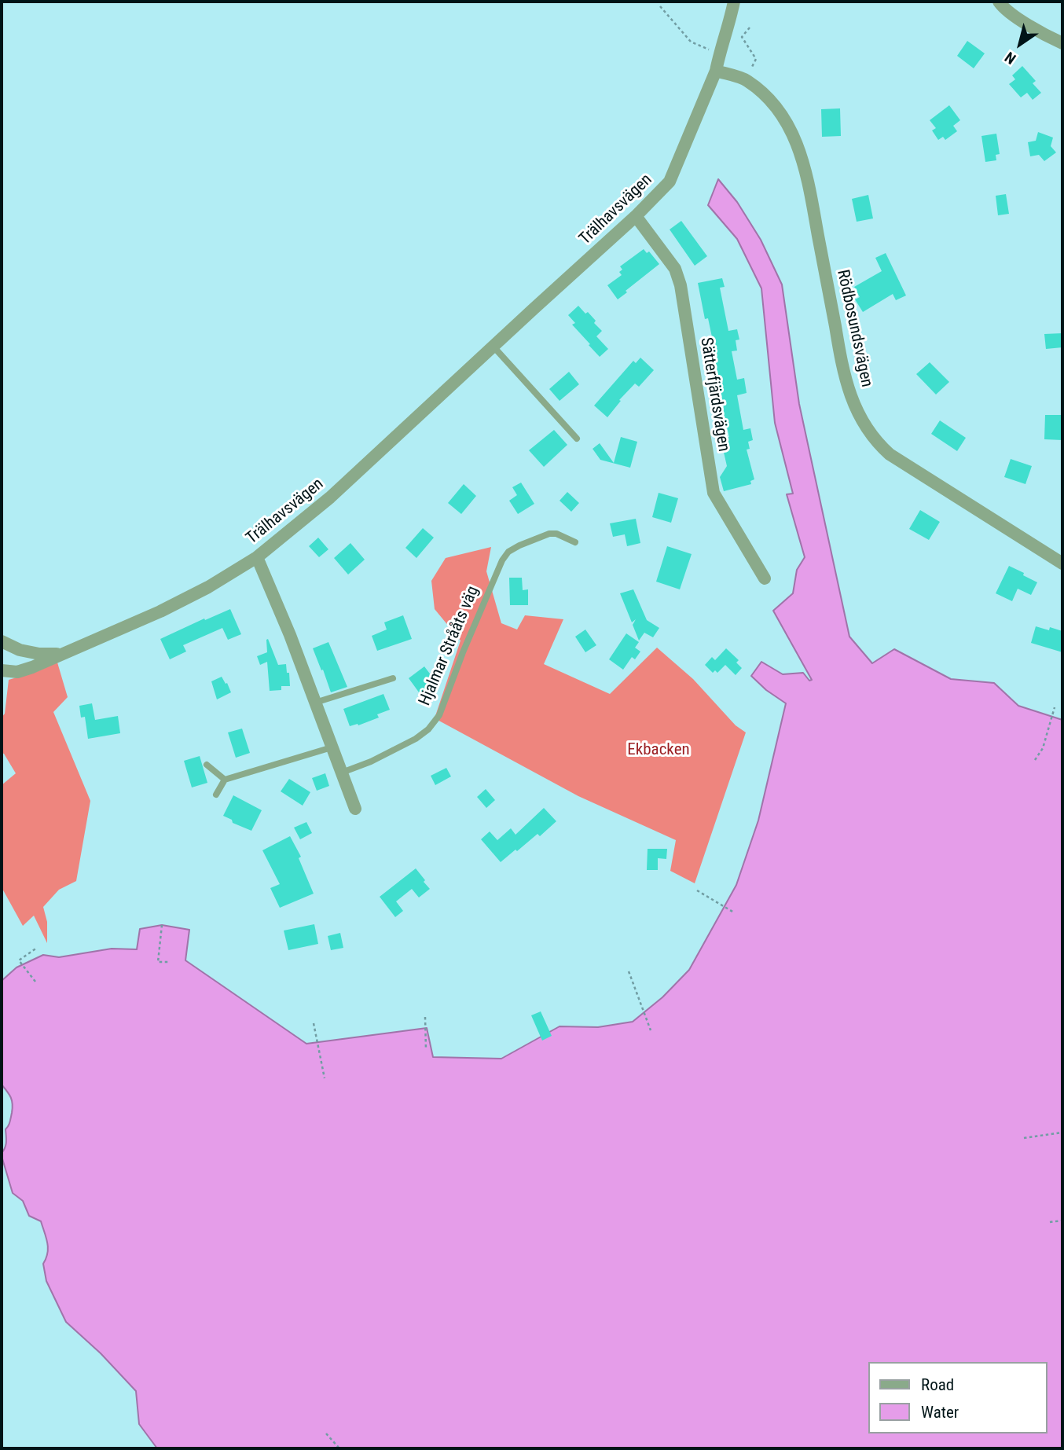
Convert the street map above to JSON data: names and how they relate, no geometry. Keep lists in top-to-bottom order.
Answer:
{
  "streets": {
    "street": ["Trälhavsvägen", "Rödbosundsvägen", "Sätterfjärdsvägen"],
    "lane": ["Hjalmar Strååts väg"]
  },
  "crossings": [
    ["Trälhavsvägen", "Rödbosundsvägen"],
    ["Trälhavsvägen", "Sätterfjärdsvägen"]
  ],
  "parks": ["Ekbacken"],
  "legend": ["Road", "Water"],
  "north": "bottom left"
}
